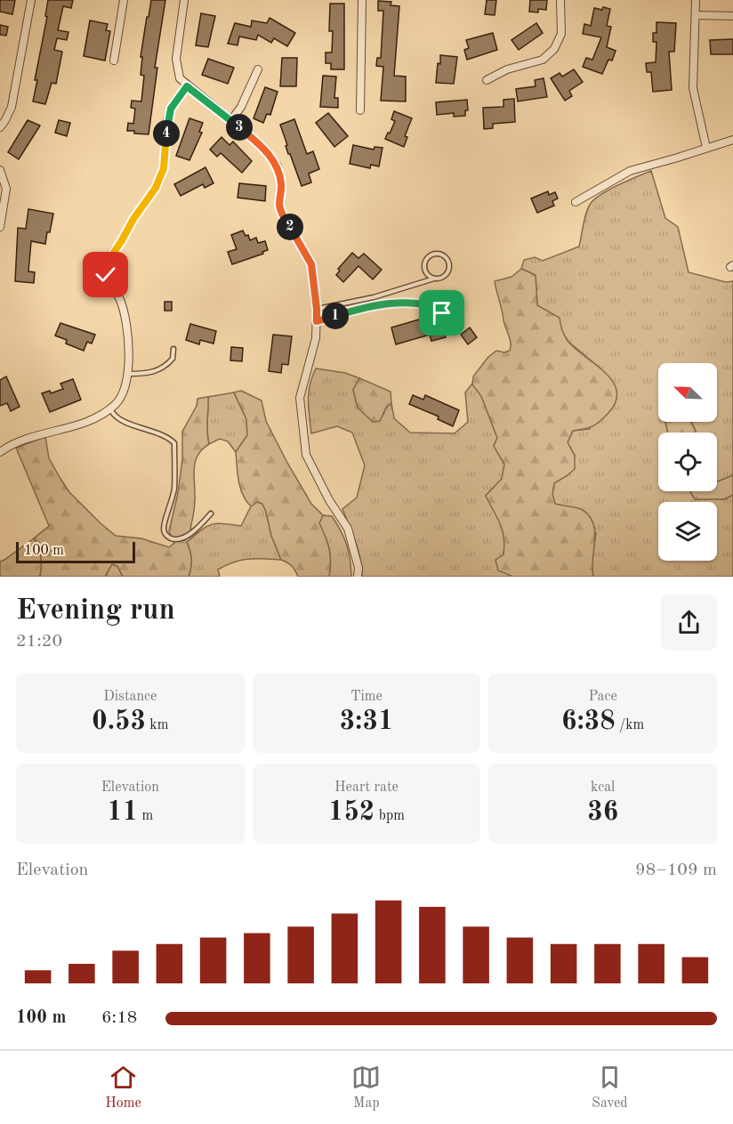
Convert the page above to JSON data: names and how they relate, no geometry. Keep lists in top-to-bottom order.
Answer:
{
  "scale_bar": "100 m",
  "north": "top left",
  "page": {
    "pins": [
      "3",
      "4",
      "2",
      "1"
    ],
    "scale": "100 m",
    "heading": ["Evening run", "21:20"],
    "stats": [
      ["Distance", "0.53 km"],
      ["Time", "3:31"],
      ["Pace", "6:38 /km"],
      ["Elevation", "11 m"],
      ["Heart rate", "152 bpm"],
      ["kcal", "36"]
    ],
    "chart": ["Elevation", "98–109 m"],
    "list": [
      {
        "name": "100 m",
        "note": "6:18"
      }
    ],
    "tabs": ["Home", "Map", "Saved"]
  }
}
